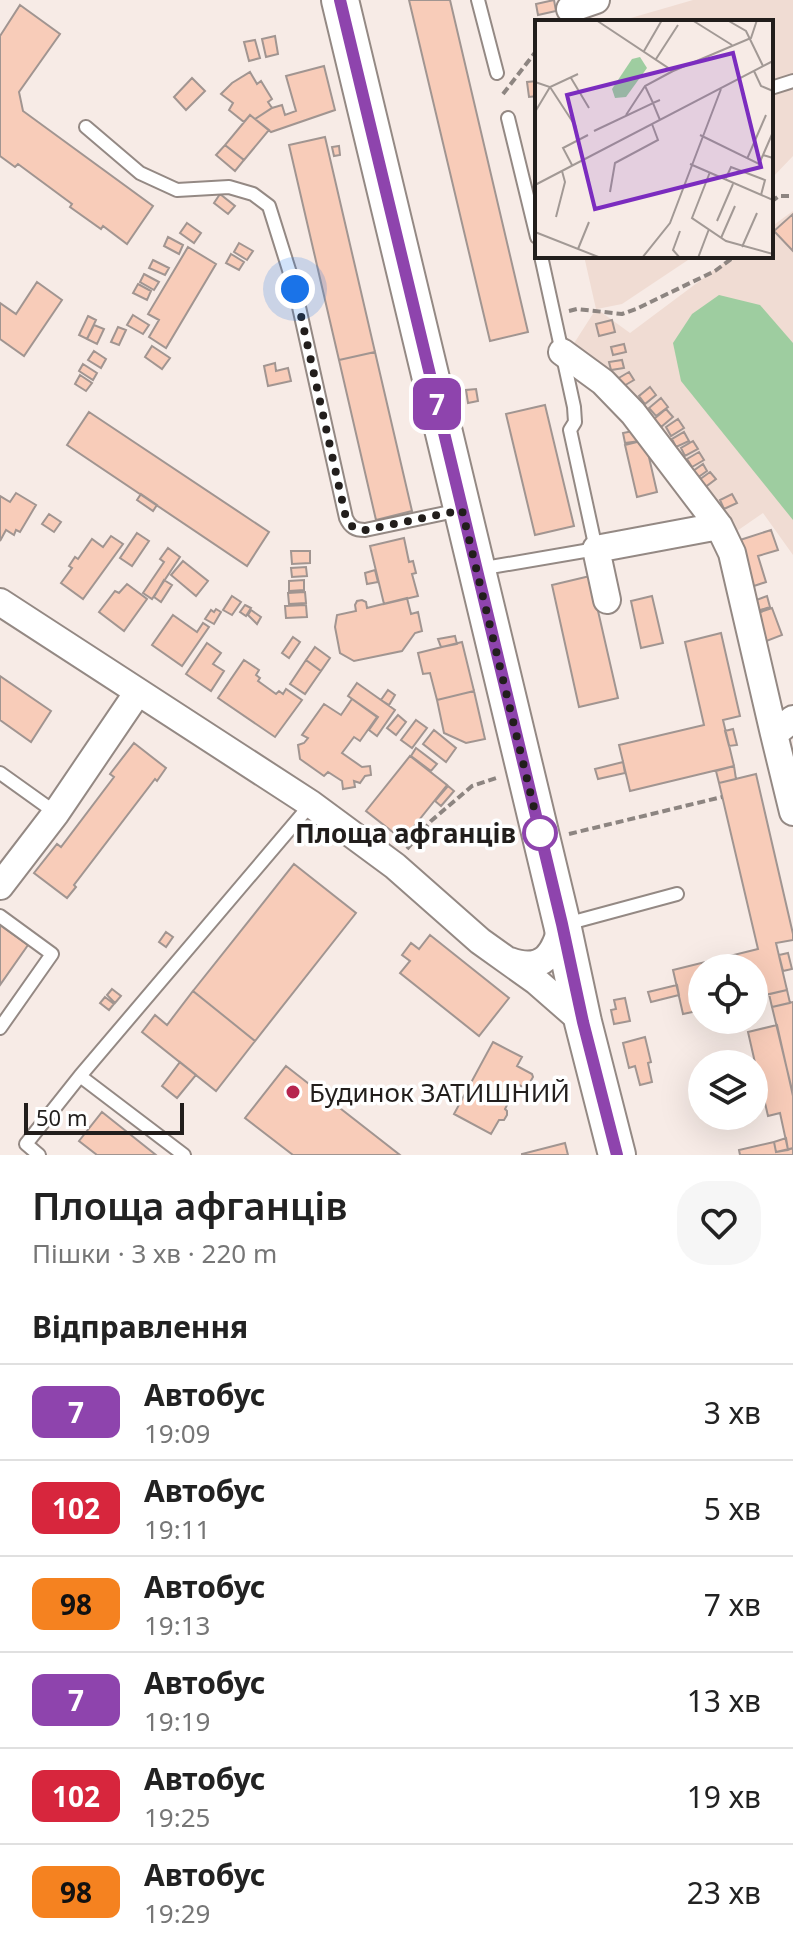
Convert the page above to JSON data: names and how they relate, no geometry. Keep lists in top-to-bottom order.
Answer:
{
  "places": ["Площа афганців", "Будинок ЗАТИШНИЙ"],
  "lines": ["bus line 7"],
  "scale_bar": "50 m",
  "page": {
    "on_map": "7",
    "scale": "50 m",
    "heading": [
      ["Площа афганців", "Пішки · 3 хв · 220 m"],
      "Відправлення"
    ],
    "list": [
      {
        "mark": "7",
        "name": "Автобус",
        "note": "19:09",
        "value": "3 хв"
      },
      {
        "mark": "102",
        "name": "Автобус",
        "note": "19:11",
        "value": "5 хв"
      },
      {
        "mark": "98",
        "name": "Автобус",
        "note": "19:13",
        "value": "7 хв"
      },
      {
        "mark": "7",
        "name": "Автобус",
        "note": "19:19",
        "value": "13 хв"
      },
      {
        "mark": "102",
        "name": "Автобус",
        "note": "19:25",
        "value": "19 хв"
      },
      {
        "mark": "98",
        "name": "Автобус",
        "note": "19:29",
        "value": "23 хв"
      }
    ]
  }
}
